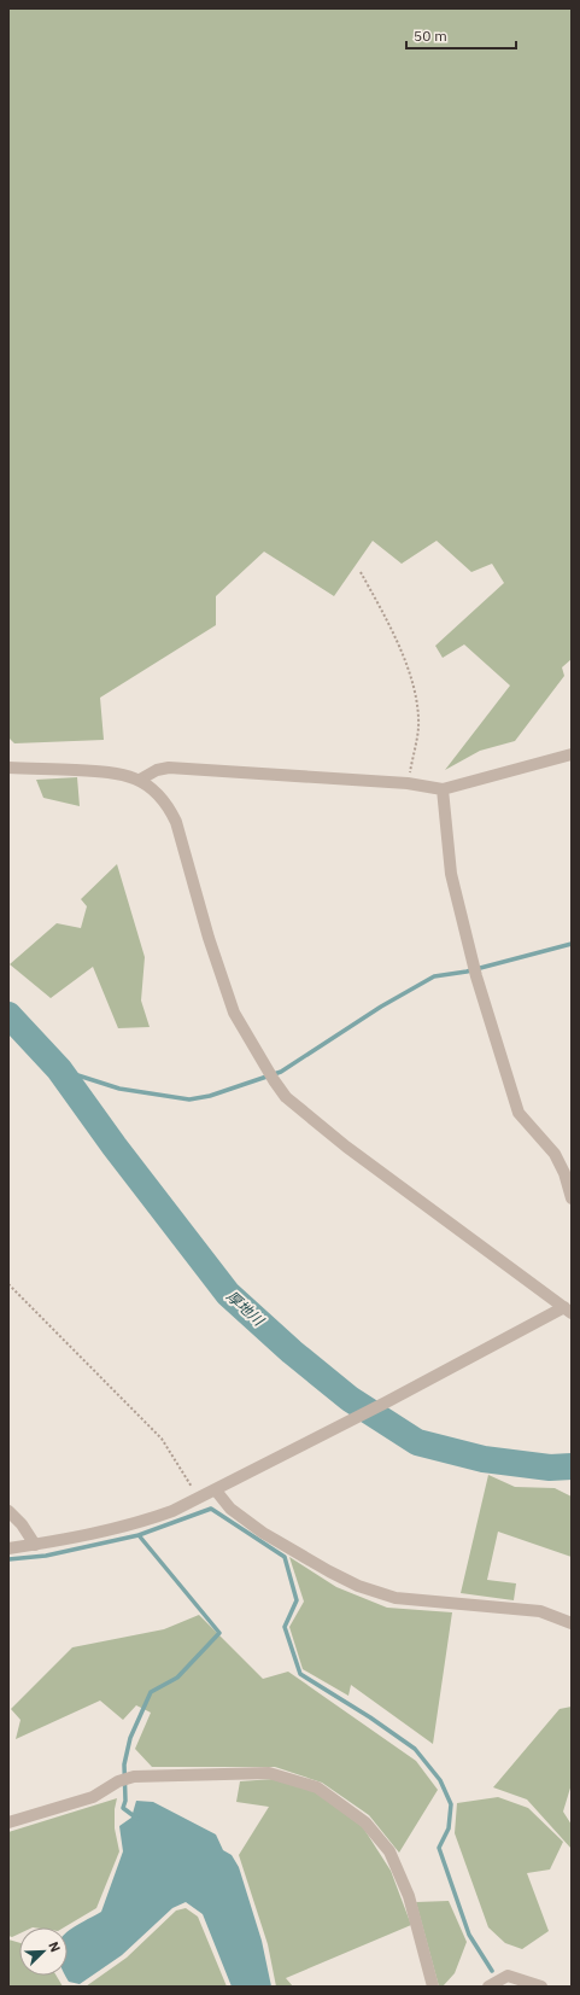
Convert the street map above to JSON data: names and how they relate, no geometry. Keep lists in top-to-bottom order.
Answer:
{
  "water": ["厚地川"],
  "scale_bar": "50 m",
  "north": "top right"
}
